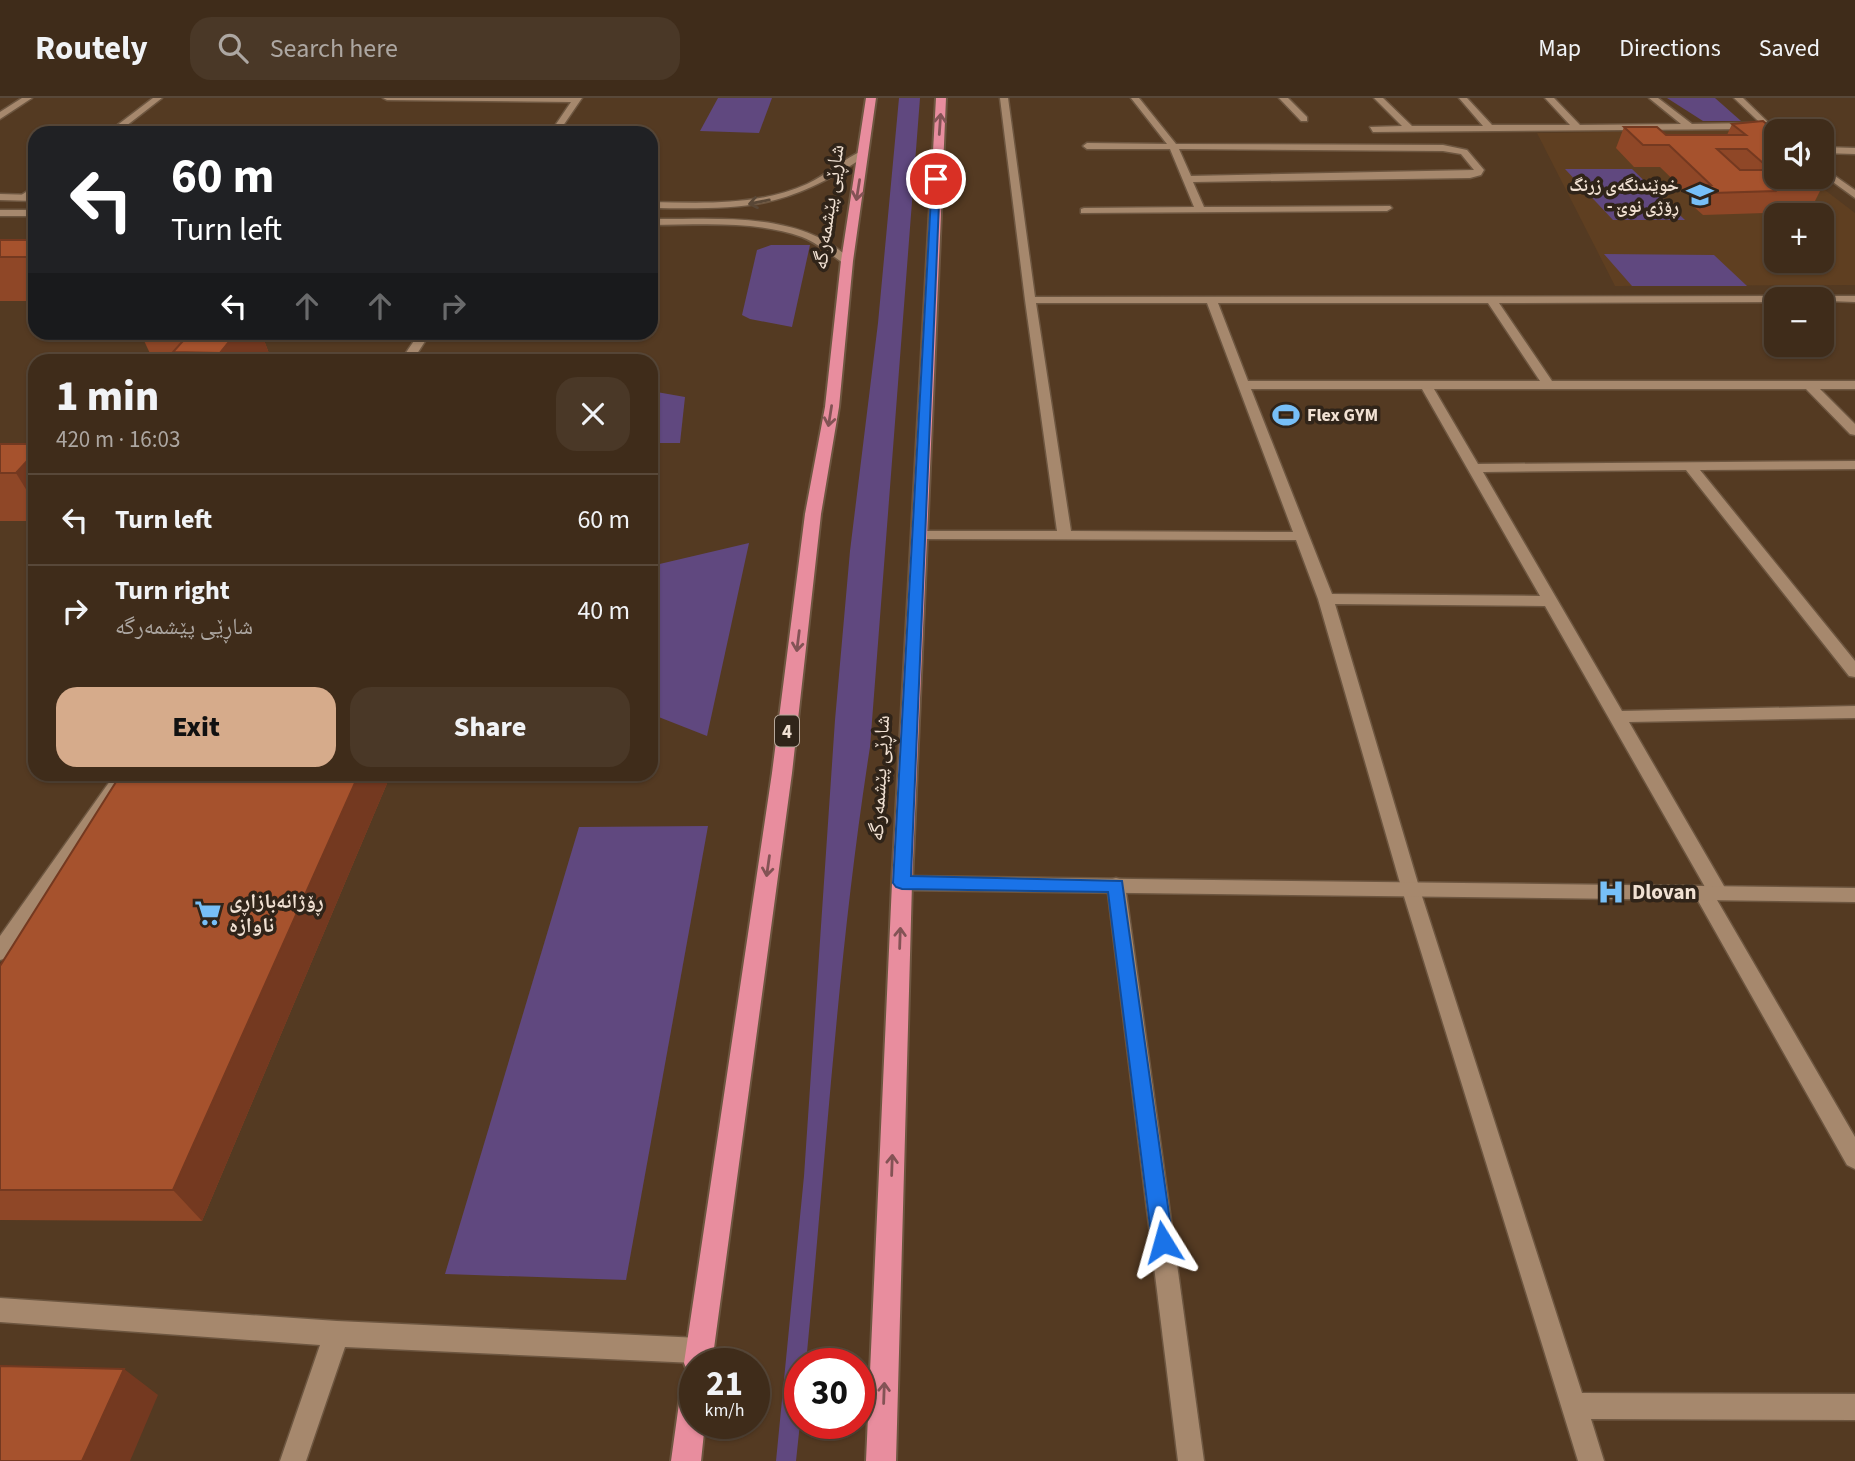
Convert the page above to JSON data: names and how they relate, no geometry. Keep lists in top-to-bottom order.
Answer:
{
  "streets": {
    "highway": ["شاڕێی پێشمەرگە", "4"]
  },
  "places": {
    "school or university": ["خوێندنگەی زرنگ - ڕۆژی نوێ"],
    "sports": ["Flex GYM"],
    "hospital": ["Dlovan"],
    "supermarket": ["ڕۆژانەبازاڕی ناوازە"]
  },
  "page": {
    "header": "Routely",
    "search": "Search here",
    "nav": ["Map", "Directions", "Saved"],
    "map_buttons": ["+", "−"],
    "turn": ["60 m", "Turn left"],
    "heading": ["1 min", "420 m · 16:03"],
    "list": [
      {
        "name": "Turn left",
        "value": "60 m"
      },
      {
        "name": "Turn right",
        "note": "شاڕێی پێشمەرگە",
        "value": "40 m"
      }
    ],
    "buttons": ["Exit", "Share"],
    "speed": "21 km/h",
    "limit": "30"
  }
}
